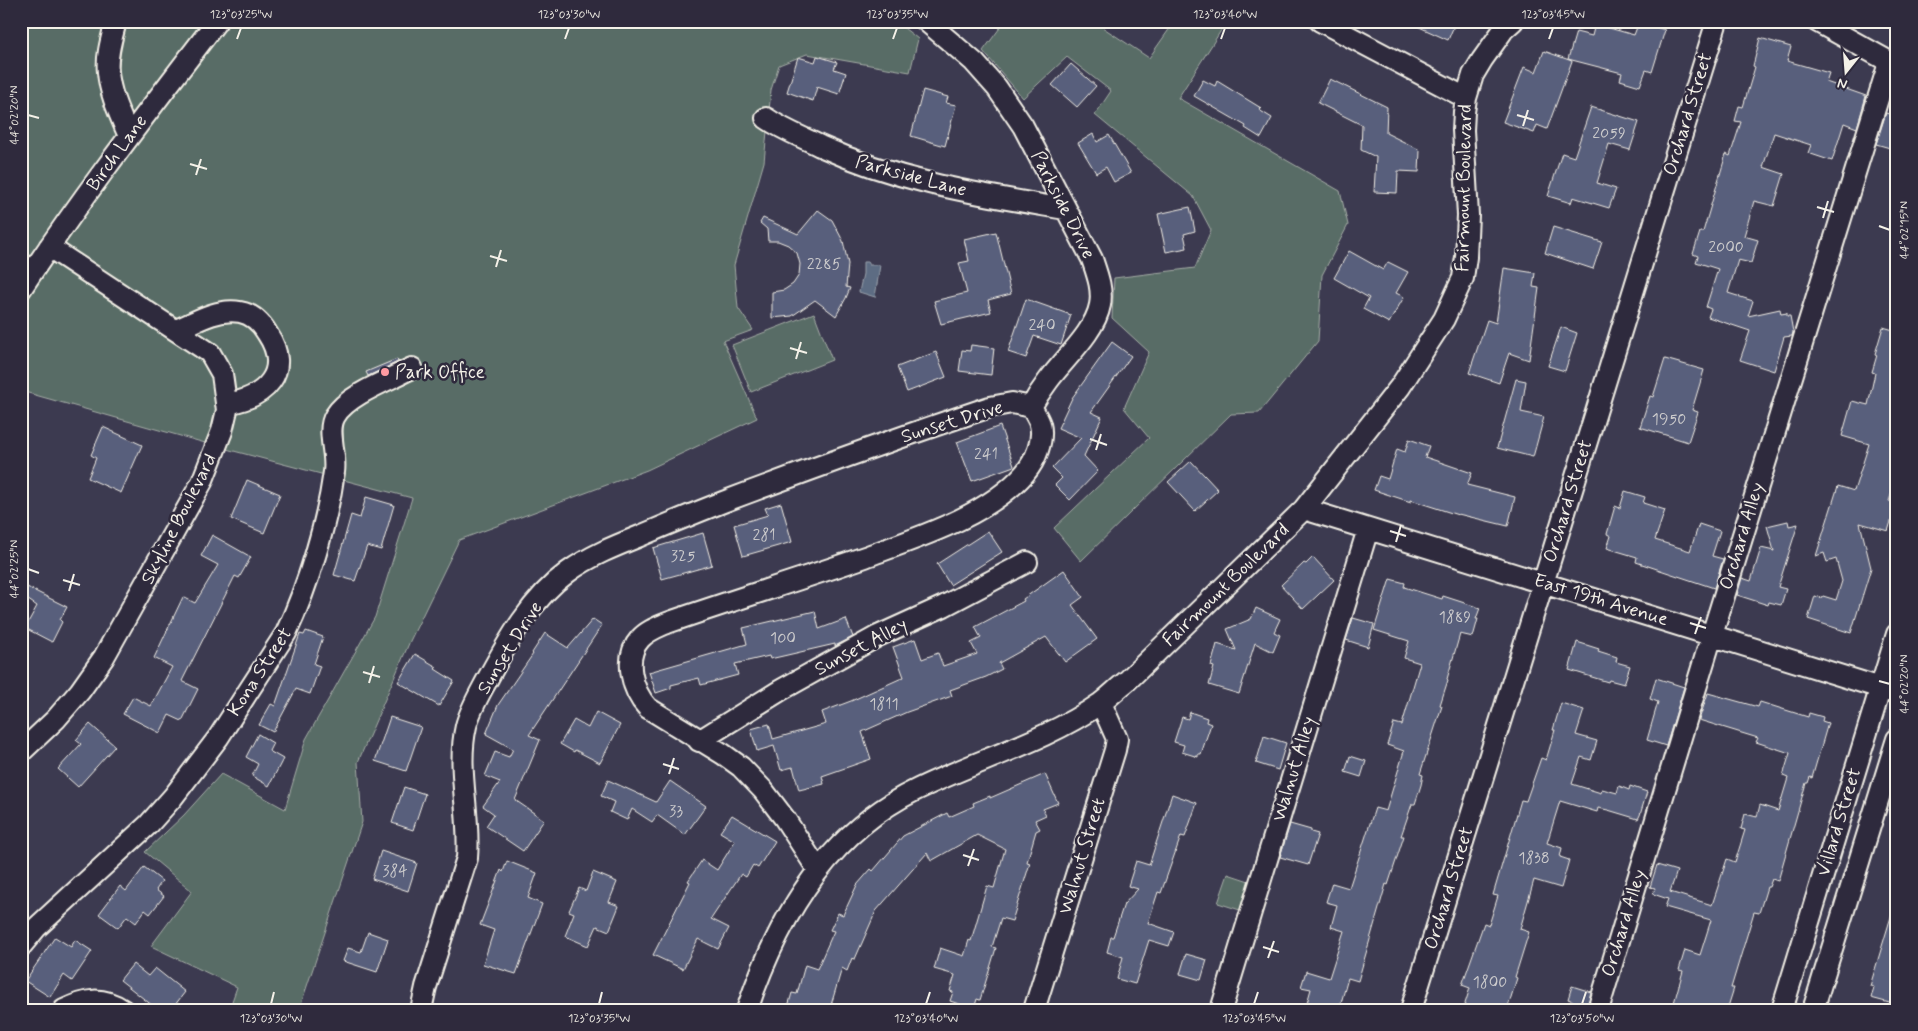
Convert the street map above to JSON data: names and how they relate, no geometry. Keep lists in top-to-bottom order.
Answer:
{
  "streets": {
    "street": [
      "Orchard Street",
      "Birch Lane",
      "Parkside Lane",
      "Fairmount Boulevard",
      "Parkside Drive",
      "Sunset Drive",
      "Skyline Boulevard",
      "Orchard Alley",
      "East 19th Avenue",
      "Sunset Alley",
      "Kona Street",
      "Walnut Alley",
      "Villard Street",
      "Walnut Street"
    ]
  },
  "crossings": [
    ["Orchard Street", "East 19th Avenue"],
    ["Birch Lane", "Skyline Boulevard"],
    ["Parkside Lane", "Parkside Drive"],
    ["Fairmount Boulevard", "Sunset Drive"],
    ["Fairmount Boulevard", "East 19th Avenue"],
    ["Fairmount Boulevard", "Walnut Street"],
    ["Parkside Drive", "Sunset Drive"],
    ["Sunset Drive", "Sunset Alley"],
    ["Orchard Alley", "East 19th Avenue"],
    ["East 19th Avenue", "Walnut Alley"],
    ["East 19th Avenue", "Villard Street"]
  ],
  "places": ["Park Office"],
  "house_numbers": [
    "2059",
    "2000",
    "2285",
    "240",
    "1950",
    "241",
    "281",
    "325",
    "1889",
    "100",
    "1811",
    "33",
    "1838",
    "384",
    "1800"
  ],
  "north": "bottom",
  "coordinates": [
    "123°03'25\"W",
    "123°03'30\"W",
    "123°03'35\"W",
    "123°03'40\"W",
    "123°03'45\"W",
    "44°02'20\"N",
    "44°02'15\"N",
    "44°02'25\"N",
    "123°03'50\"W"
  ]
}
